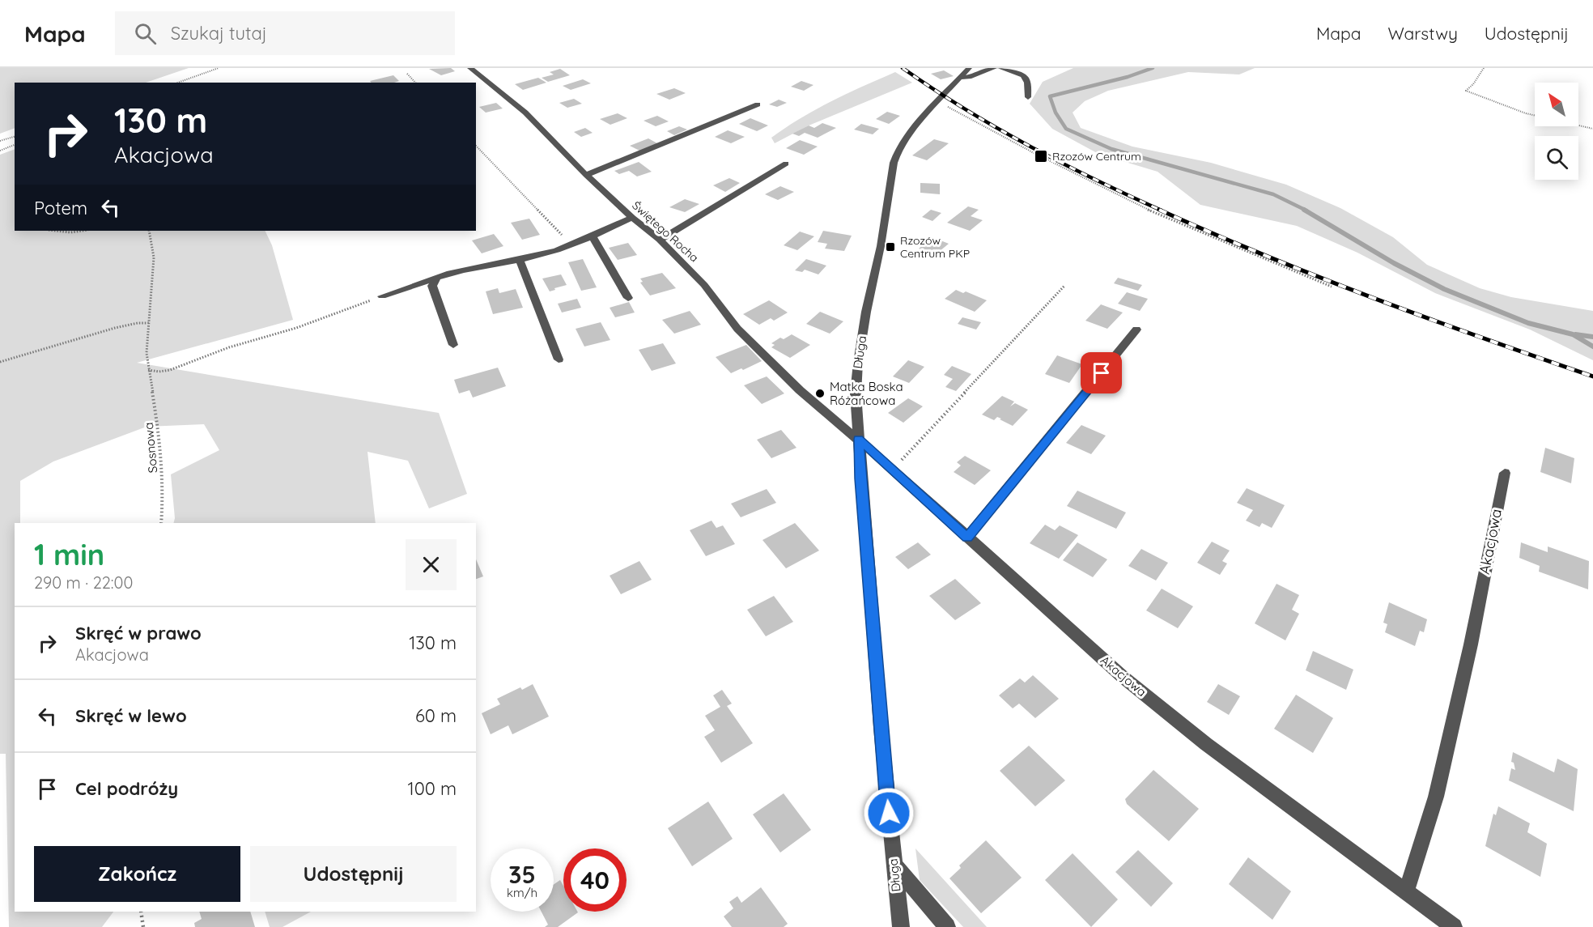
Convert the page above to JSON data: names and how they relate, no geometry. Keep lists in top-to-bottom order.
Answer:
{
  "streets": {
    "street": ["Świętego Rocha", "Długa", "Akacjowa"],
    "path": ["Sosnowa"]
  },
  "crossings": [
    ["Świętego Rocha", "Długa"],
    ["Świętego Rocha", "Akacjowa"],
    ["Długa", "Akacjowa"]
  ],
  "places": {
    "transit": ["Rzozów Centrum", "Rzozów Centrum PKP"],
    "other": ["Matka Boska Różańcowa"]
  },
  "north": "top left",
  "page": {
    "header": "Mapa",
    "search": "Szukaj tutaj",
    "nav": ["Mapa", "Warstwy", "Udostępnij"],
    "turn": ["130 m", "Akacjowa"],
    "then": "Potem",
    "heading": ["1 min", "290 m · 22:00"],
    "list": [
      {
        "name": "Skręć w prawo",
        "note": "Akacjowa",
        "value": "130 m"
      },
      {
        "name": "Skręć w lewo",
        "value": "60 m"
      },
      {
        "name": "Cel podróży",
        "value": "100 m"
      }
    ],
    "buttons": ["Zakończ", "Udostępnij"],
    "speed": "35 km/h",
    "limit": "40"
  }
}
